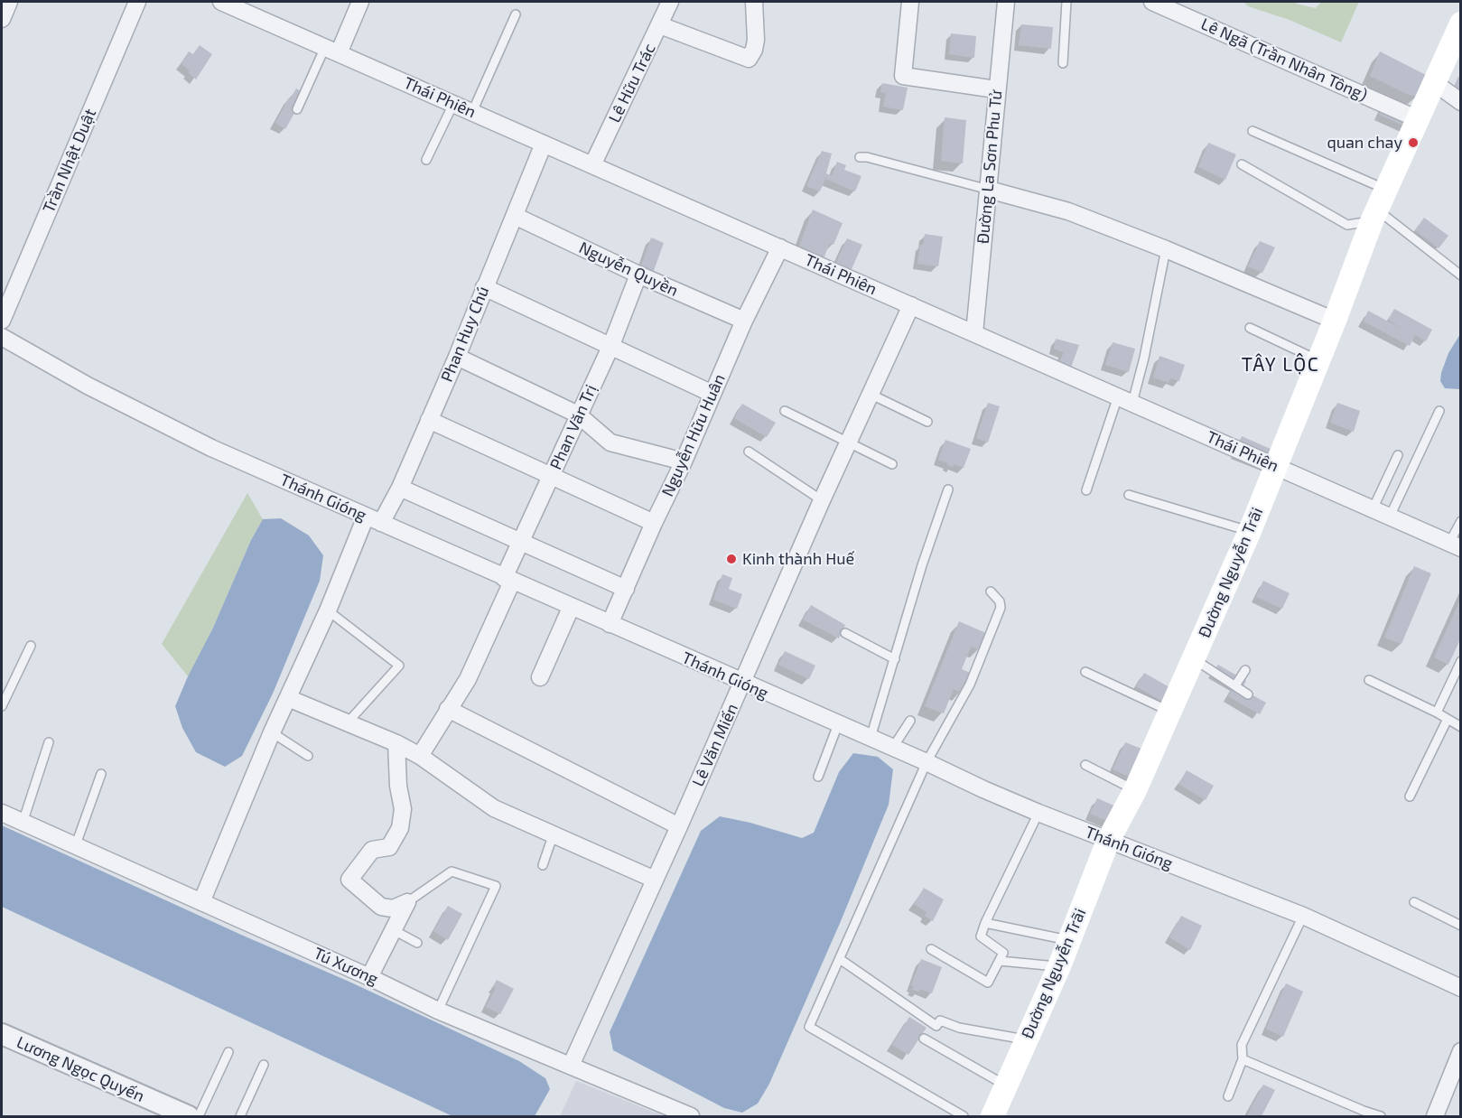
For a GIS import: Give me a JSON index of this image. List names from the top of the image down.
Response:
{
  "streets": {
    "main road": ["Đường Nguyễn Trãi"],
    "street": [
      "Lê Ngã (Trần Nhân Tông)",
      "Lê Hữu Trác",
      "Thái Phiên",
      "Trần Nhật Duật",
      "Đường La Sơn Phu Tử",
      "Nguyễn Quyền",
      "Phan Huy Chú",
      "Phan Văn Trị",
      "Nguyễn Hữu Huân",
      "Thánh Gióng",
      "Lê Văn Miến",
      "Tú Xương",
      "Lương Ngọc Quyến"
    ]
  },
  "crossings": [
    ["Lê Ngã (Trần Nhân Tông)", "Đường Nguyễn Trãi"],
    ["Lê Hữu Trác", "Thái Phiên"],
    ["Thái Phiên", "Đường La Sơn Phu Tử"],
    ["Thái Phiên", "Phan Huy Chú"],
    ["Thái Phiên", "Nguyễn Hữu Huân"],
    ["Thái Phiên", "Đường Nguyễn Trãi"],
    ["Thái Phiên", "Lê Văn Miến"],
    ["Nguyễn Quyền", "Phan Huy Chú"],
    ["Nguyễn Quyền", "Phan Văn Trị"],
    ["Nguyễn Quyền", "Nguyễn Hữu Huân"],
    ["Phan Huy Chú", "Thánh Gióng"],
    ["Phan Huy Chú", "Tú Xương"],
    ["Phan Văn Trị", "Thánh Gióng"],
    ["Nguyễn Hữu Huân", "Thánh Gióng"],
    ["Thánh Gióng", "Đường Nguyễn Trãi"],
    ["Thánh Gióng", "Lê Văn Miến"],
    ["Lê Văn Miến", "Tú Xương"]
  ],
  "districts": ["TÂY LỘC"],
  "places": ["quan chay", "Kinh thành Huế"]
}
